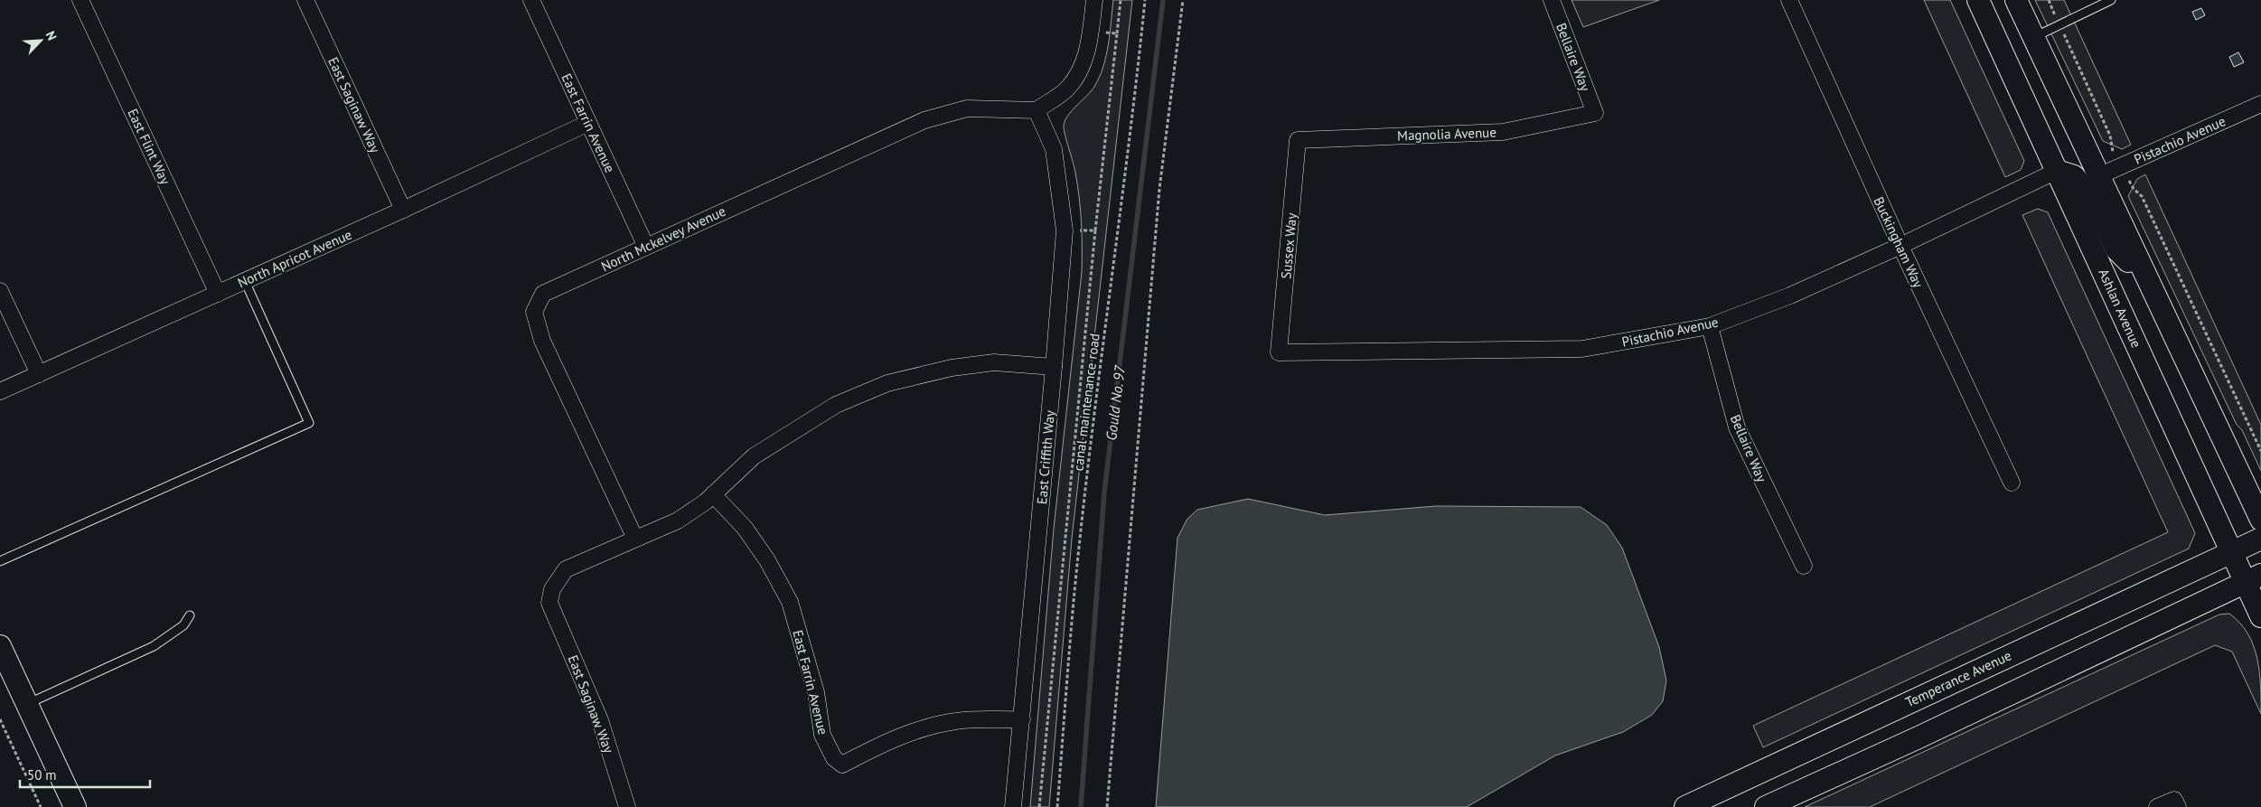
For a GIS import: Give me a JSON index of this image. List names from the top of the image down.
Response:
{
  "streets": {
    "main road": ["Ashlan Avenue", "Temperance Avenue"],
    "street": [
      "Bellaire Way",
      "East Saginaw Way",
      "East Farrin Avenue",
      "Magnolia Avenue",
      "Pistachio Avenue",
      "East Flint Way",
      "North Mckelvey Avenue",
      "Buckingham Way",
      "Sussex Way",
      "North Apricot Avenue",
      "East Criffith Way"
    ],
    "path": ["canal maintenance road"]
  },
  "crossings": [
    ["Bellaire Way", "Magnolia Avenue"],
    ["Bellaire Way", "Pistachio Avenue"],
    ["East Saginaw Way", "North Mckelvey Avenue"],
    ["East Saginaw Way", "North Apricot Avenue"],
    ["East Farrin Avenue", "North Mckelvey Avenue"],
    ["East Farrin Avenue", "North Apricot Avenue"],
    ["East Farrin Avenue", "East Criffith Way"],
    ["Magnolia Avenue", "Sussex Way"],
    ["Pistachio Avenue", "Buckingham Way"],
    ["Pistachio Avenue", "Sussex Way"],
    ["Pistachio Avenue", "Ashlan Avenue"],
    ["East Flint Way", "North Apricot Avenue"],
    ["North Mckelvey Avenue", "East Criffith Way"],
    ["Ashlan Avenue", "Temperance Avenue"]
  ],
  "water": ["Gould No. 97"],
  "scale_bar": "50 m",
  "north": "top right"
}
